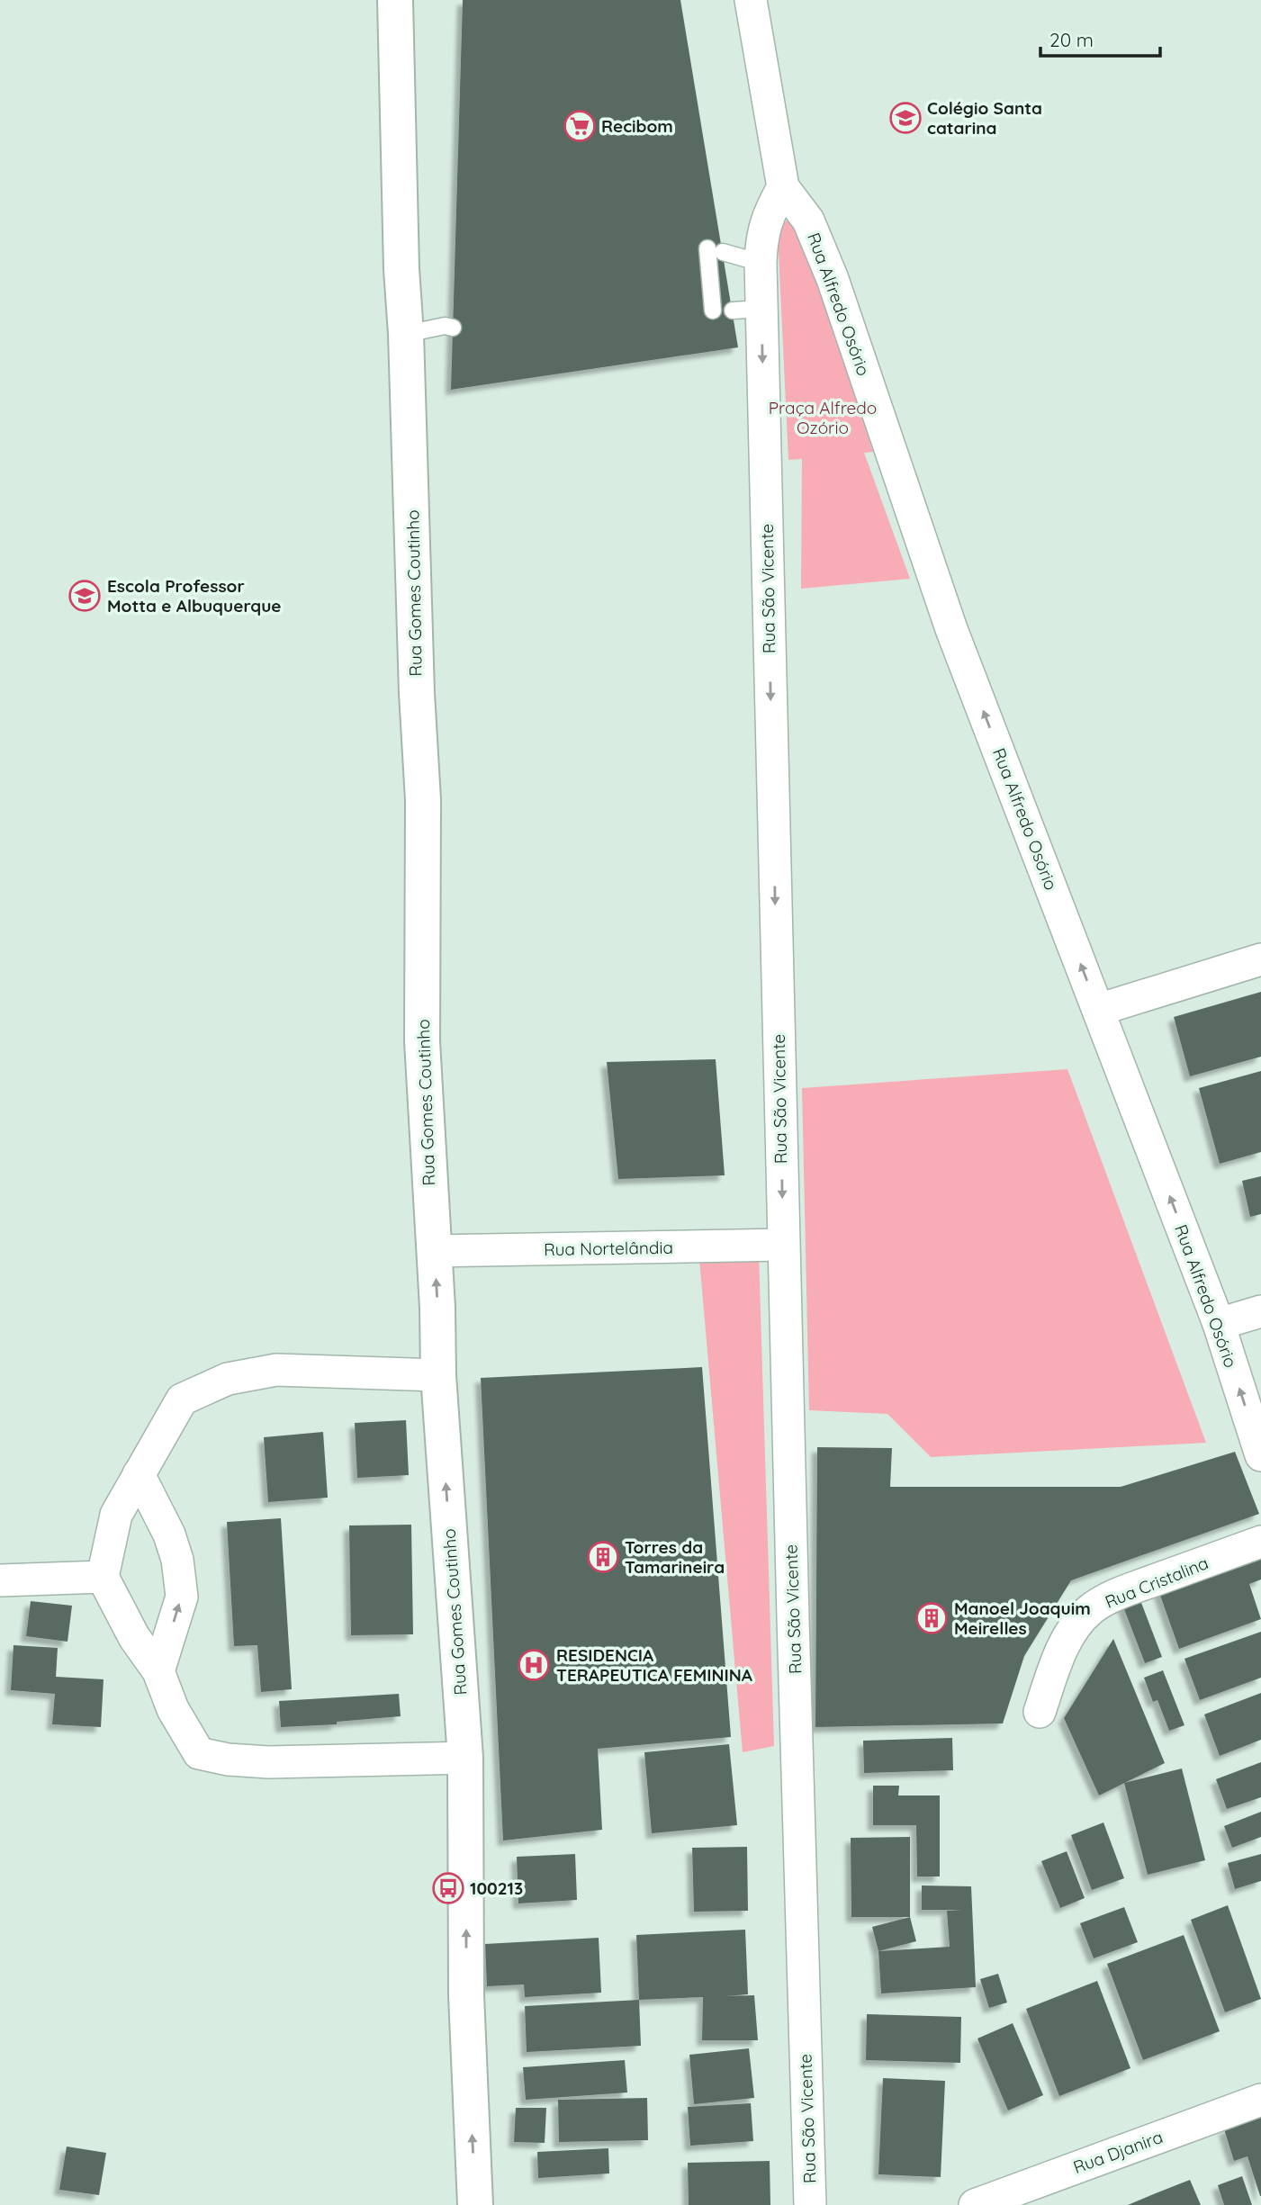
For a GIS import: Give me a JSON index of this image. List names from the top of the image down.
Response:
{
  "streets": {
    "street": [
      "Rua Alfredo Osório",
      "Rua São Vicente",
      "Rua Gomes Coutinho",
      "Rua Nortelândia",
      "Rua Cristalina",
      "Rua Djanira"
    ]
  },
  "crossings": [
    ["Rua Alfredo Osório", "Rua São Vicente"],
    ["Rua São Vicente", "Rua Nortelândia"],
    ["Rua Gomes Coutinho", "Rua Nortelândia"]
  ],
  "one_way": ["Rua Alfredo Osório", "Rua São Vicente", "Rua Gomes Coutinho"],
  "parks": ["Praça Alfredo Ozório"],
  "places": {
    "school or university": ["Colégio Santa catarina", "Escola Professor Motta e Albuquerque"],
    "supermarket": ["Recibom"],
    "building": ["Torres da Tamarineira", "Manoel Joaquim Meirelles"],
    "hospital": ["RESIDENCIA TERAPEUTICA FEMININA"],
    "bus stop": ["100213"]
  },
  "scale_bar": "20 m"
}
